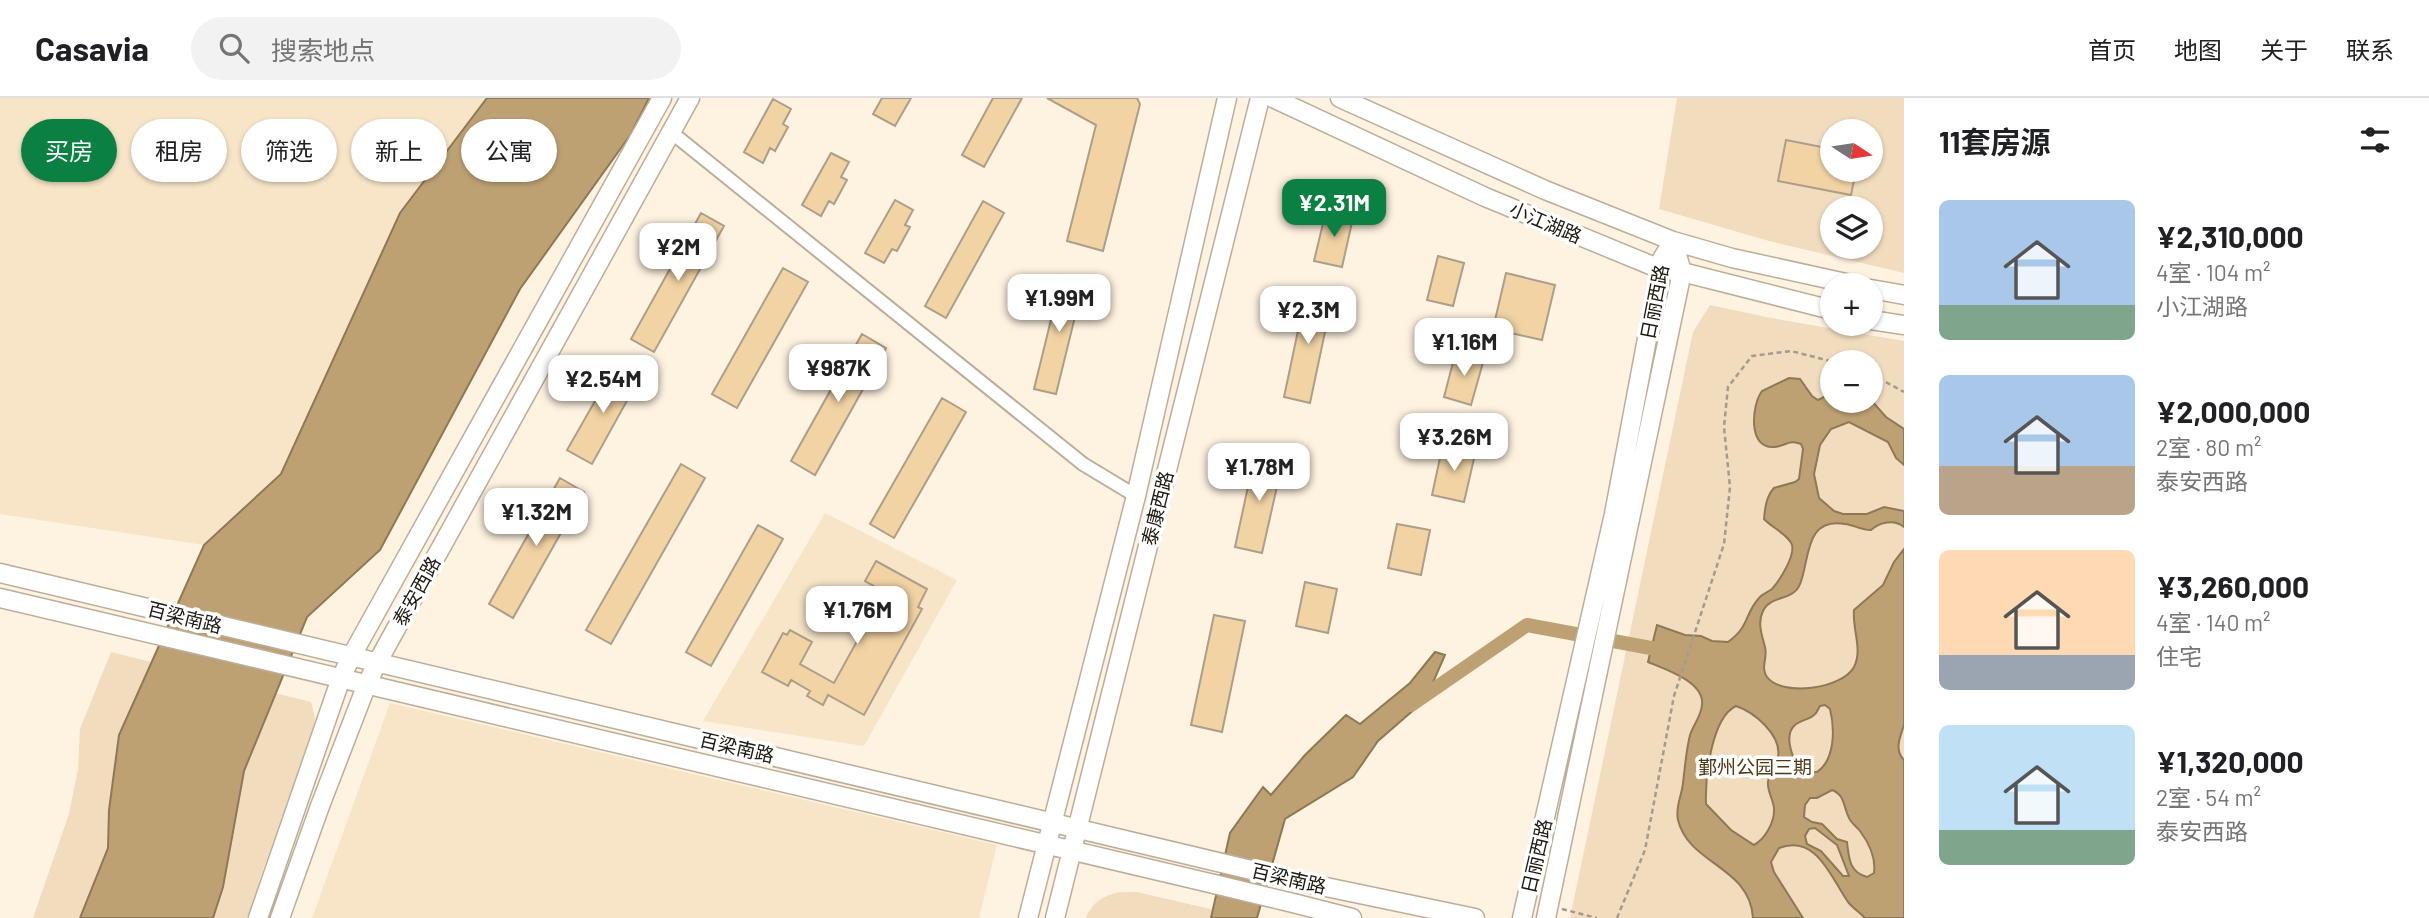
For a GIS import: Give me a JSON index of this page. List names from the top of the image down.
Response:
{
  "streets": {
    "main road": [
      "小江湖路",
      "日丽西路",
      "泰康西路",
      "泰安西路",
      "百梁南路"
    ]
  },
  "crossings": [
    ["小江湖路", "日丽西路"],
    ["泰康西路", "百梁南路"],
    ["泰安西路", "百梁南路"]
  ],
  "parks": ["鄞州公园三期"],
  "north": "right",
  "page": {
    "header": "Casavia",
    "search": "搜索地点",
    "nav": [
      "首页",
      "地图",
      "关于",
      "联系"
    ],
    "heading": "11套房源",
    "map_buttons": ["+", "−"],
    "chip": [
      "买房",
      "租房",
      "筛选",
      "新上",
      "公寓"
    ],
    "price": [
      "¥2.31M",
      "¥2M",
      "¥1.99M",
      "¥2.3M",
      "¥1.16M",
      "¥987K",
      "¥2.54M",
      "¥3.26M",
      "¥1.78M",
      "¥1.32M",
      "¥1.76M"
    ],
    "list": [
      {
        "name": "¥2,310,000",
        "note": "4室 · 104 m² · 小江湖路"
      },
      {
        "name": "¥2,000,000",
        "note": "2室 · 80 m² · 泰安西路"
      },
      {
        "name": "¥3,260,000",
        "note": "4室 · 140 m² · 住宅"
      },
      {
        "name": "¥1,320,000",
        "note": "2室 · 54 m² · 泰安西路"
      }
    ]
  }
}
